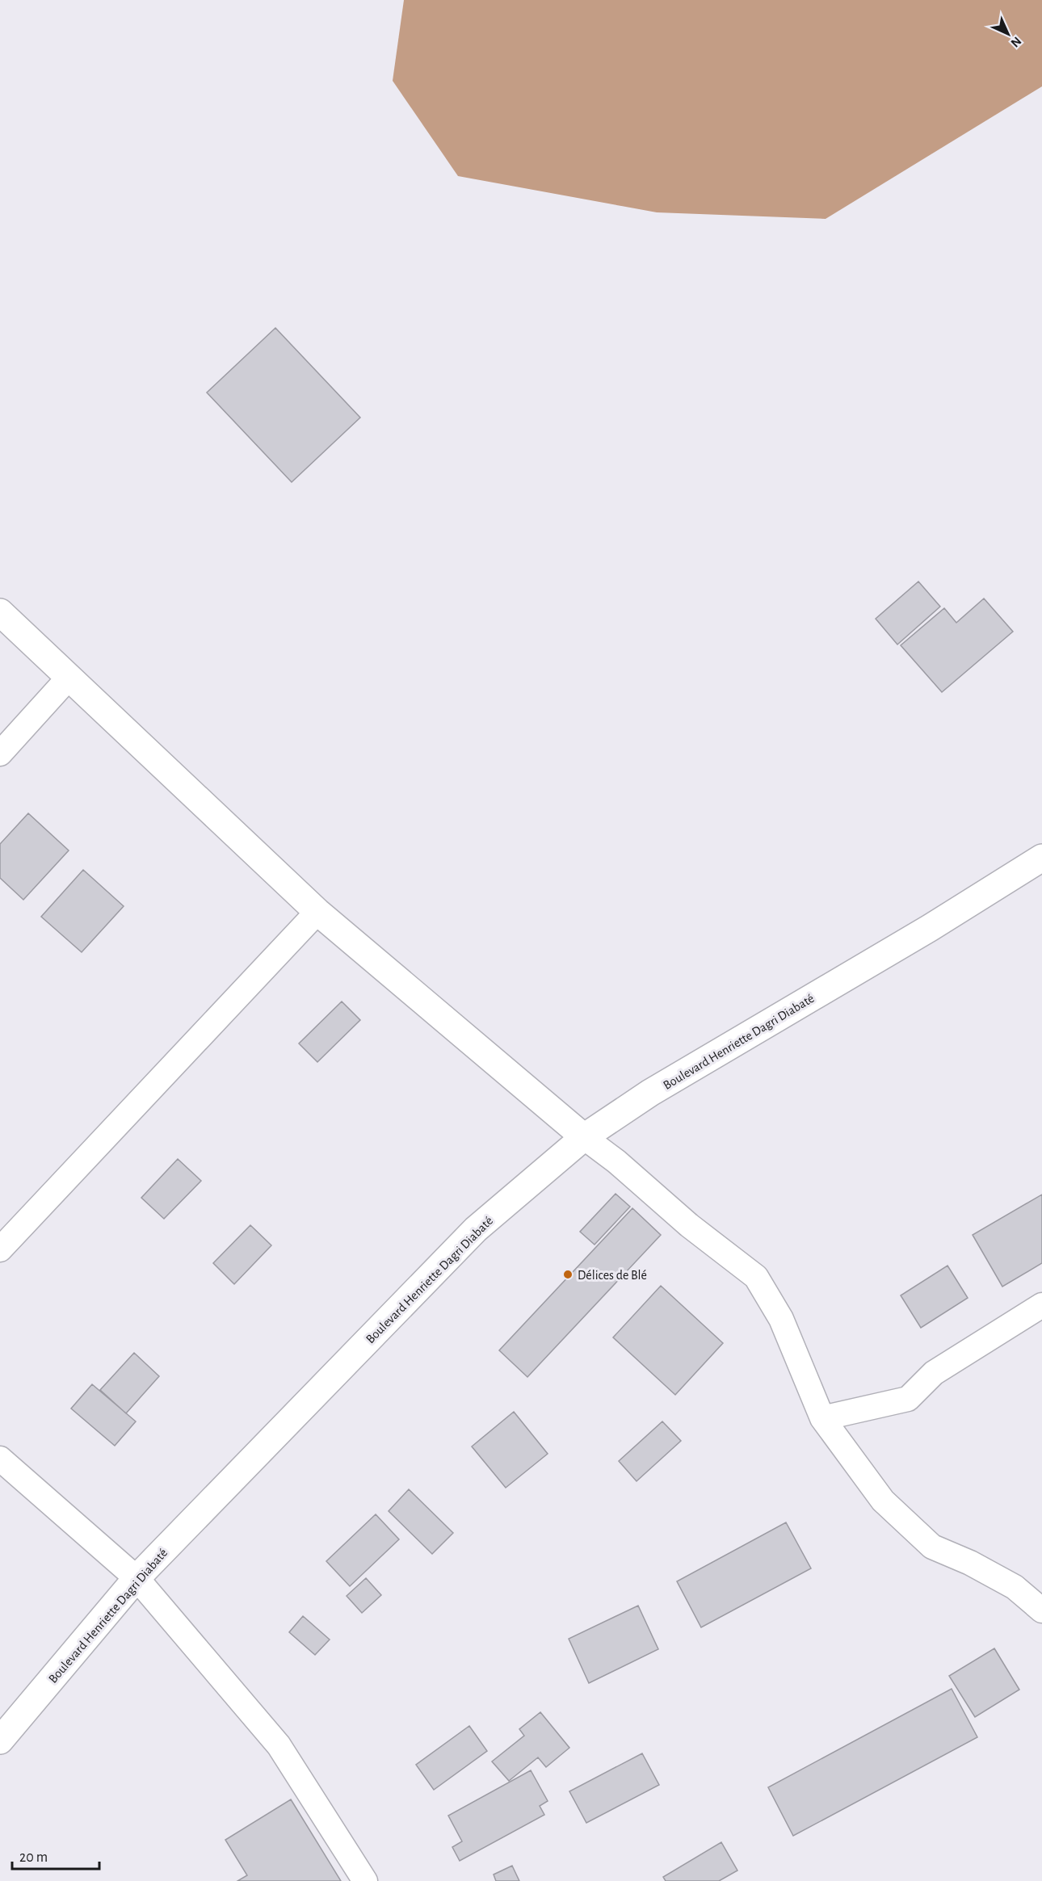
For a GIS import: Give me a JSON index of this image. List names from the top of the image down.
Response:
{
  "streets": {
    "main road": ["Boulevard Henriette Dagri Diabaté"]
  },
  "places": ["Délices de Blé"],
  "scale_bar": "20 m",
  "north": "bottom right"
}
